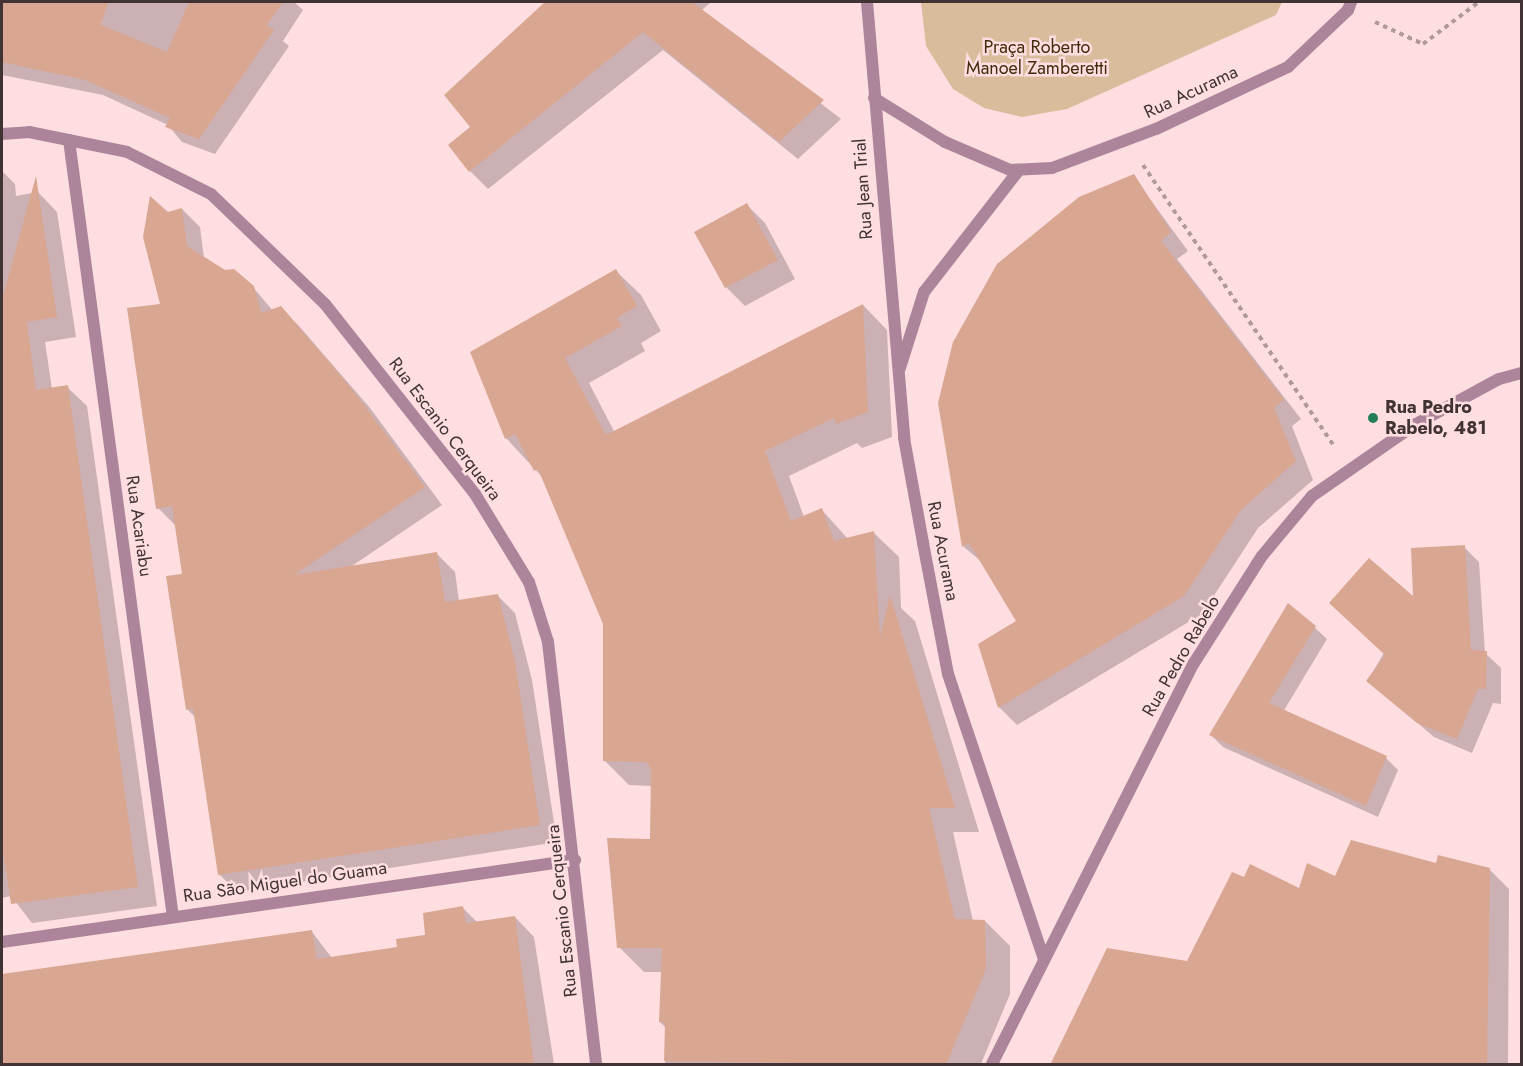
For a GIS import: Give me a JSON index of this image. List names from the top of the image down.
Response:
{
  "streets": {
    "street": [
      "Rua Acurama",
      "Rua Jean Trial",
      "Rua Escanio Cerqueira",
      "Rua Acariabu",
      "Rua Pedro Rabelo",
      "Rua São Miguel do Guama"
    ]
  },
  "crossings": [
    ["Rua Acurama", "Rua Jean Trial"],
    ["Rua Acurama", "Rua Pedro Rabelo"],
    ["Rua Escanio Cerqueira", "Rua Acariabu"],
    ["Rua Escanio Cerqueira", "Rua São Miguel do Guama"],
    ["Rua Acariabu", "Rua São Miguel do Guama"]
  ],
  "parks": ["Praça Roberto Manoel Zamberetti"],
  "places": ["Rua Pedro Rabelo, 481"]
}
